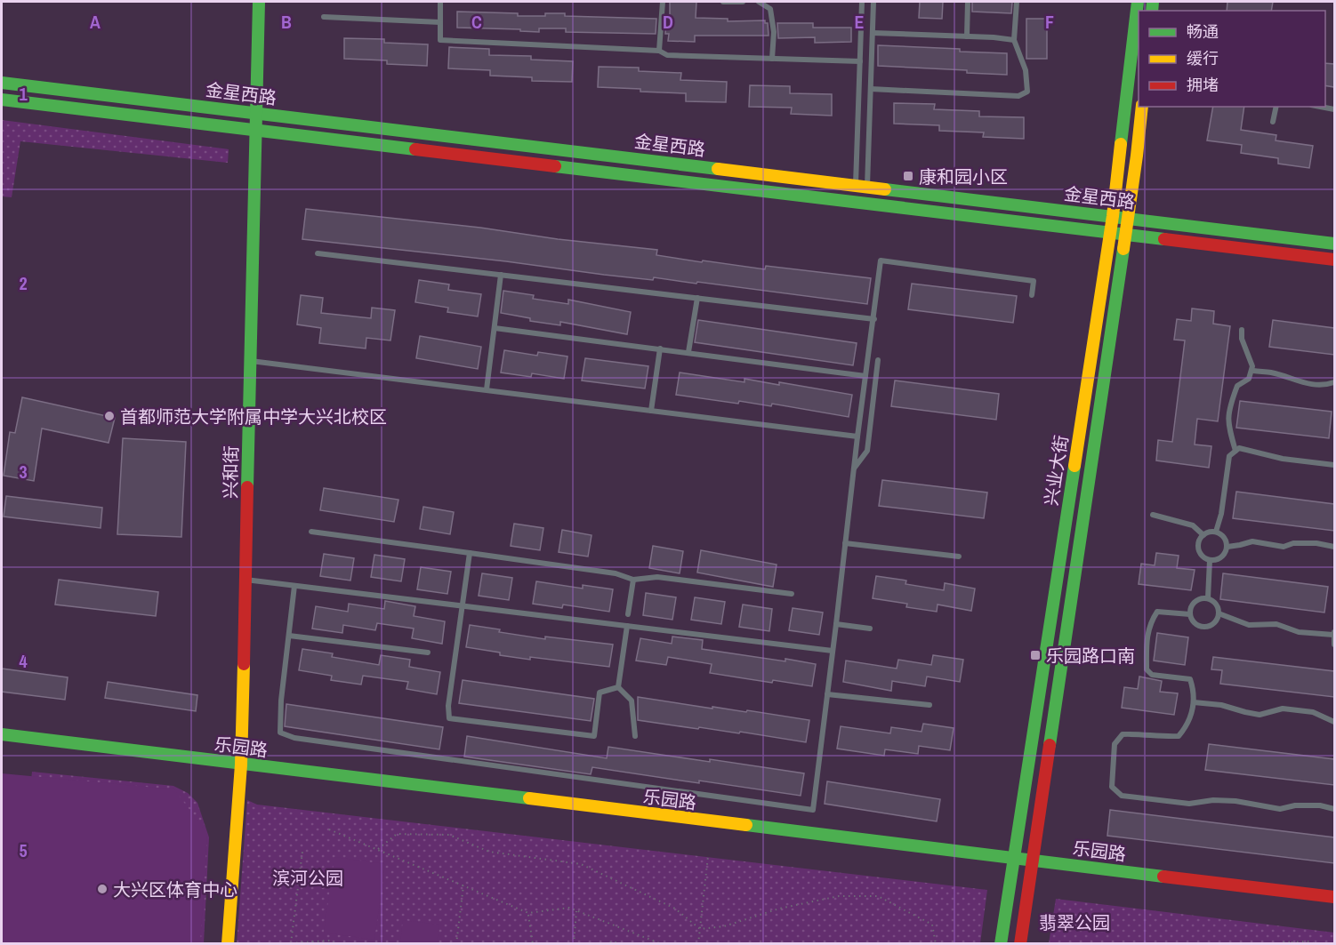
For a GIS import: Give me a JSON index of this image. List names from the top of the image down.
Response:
{
  "streets": {
    "main road": [
      "金星西路",
      "兴业大街",
      "兴和街",
      "乐园路"
    ]
  },
  "crossings": [
    ["金星西路", "兴业大街"],
    ["金星西路", "兴和街"],
    ["兴业大街", "乐园路"],
    ["兴和街", "乐园路"]
  ],
  "parks": ["滨河公园", "翡翠公园"],
  "places": {
    "transit": ["康和园小区", "乐园路口南"],
    "other": ["首都师范大学附属中学大兴北校区", "大兴区体育中心"]
  },
  "legend": ["畅通", "缓行", "拥堵"],
  "grid": {
    "columns": [
      "A",
      "B",
      "C",
      "D",
      "E",
      "F"
    ],
    "rows": [
      "1",
      "2",
      "3",
      "4",
      "5"
    ]
  }
}
